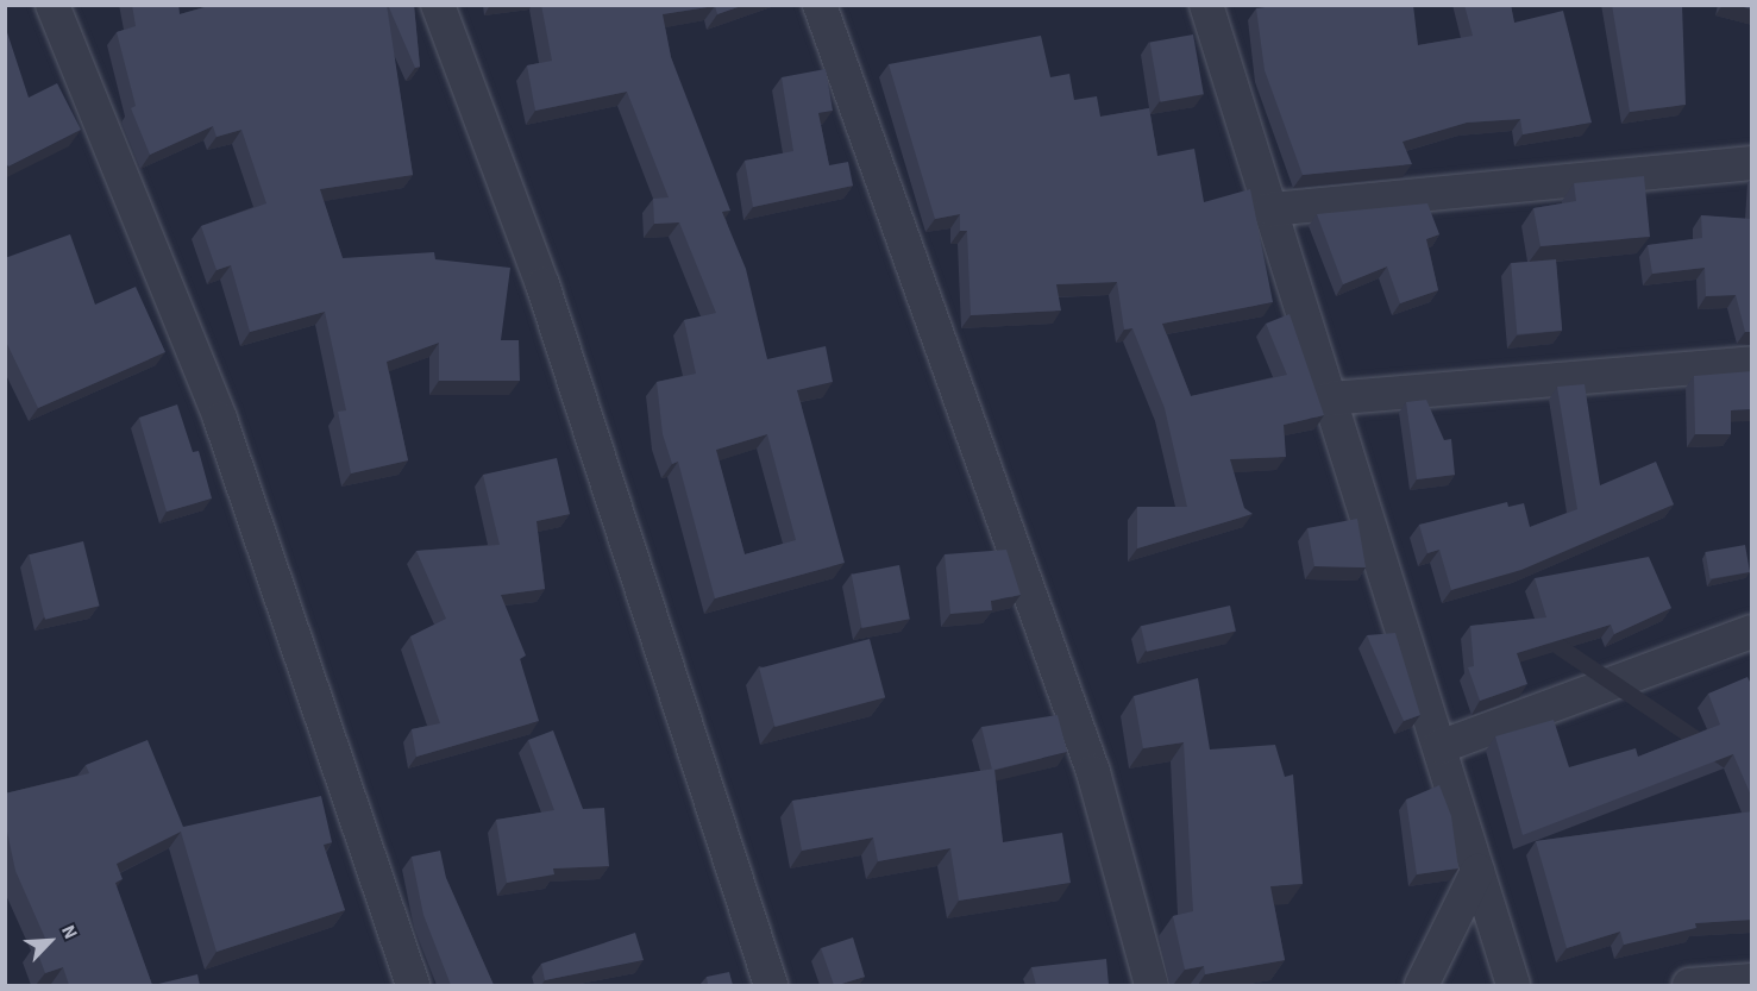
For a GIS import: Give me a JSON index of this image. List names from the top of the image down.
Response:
{
  "north": "top right"
}
